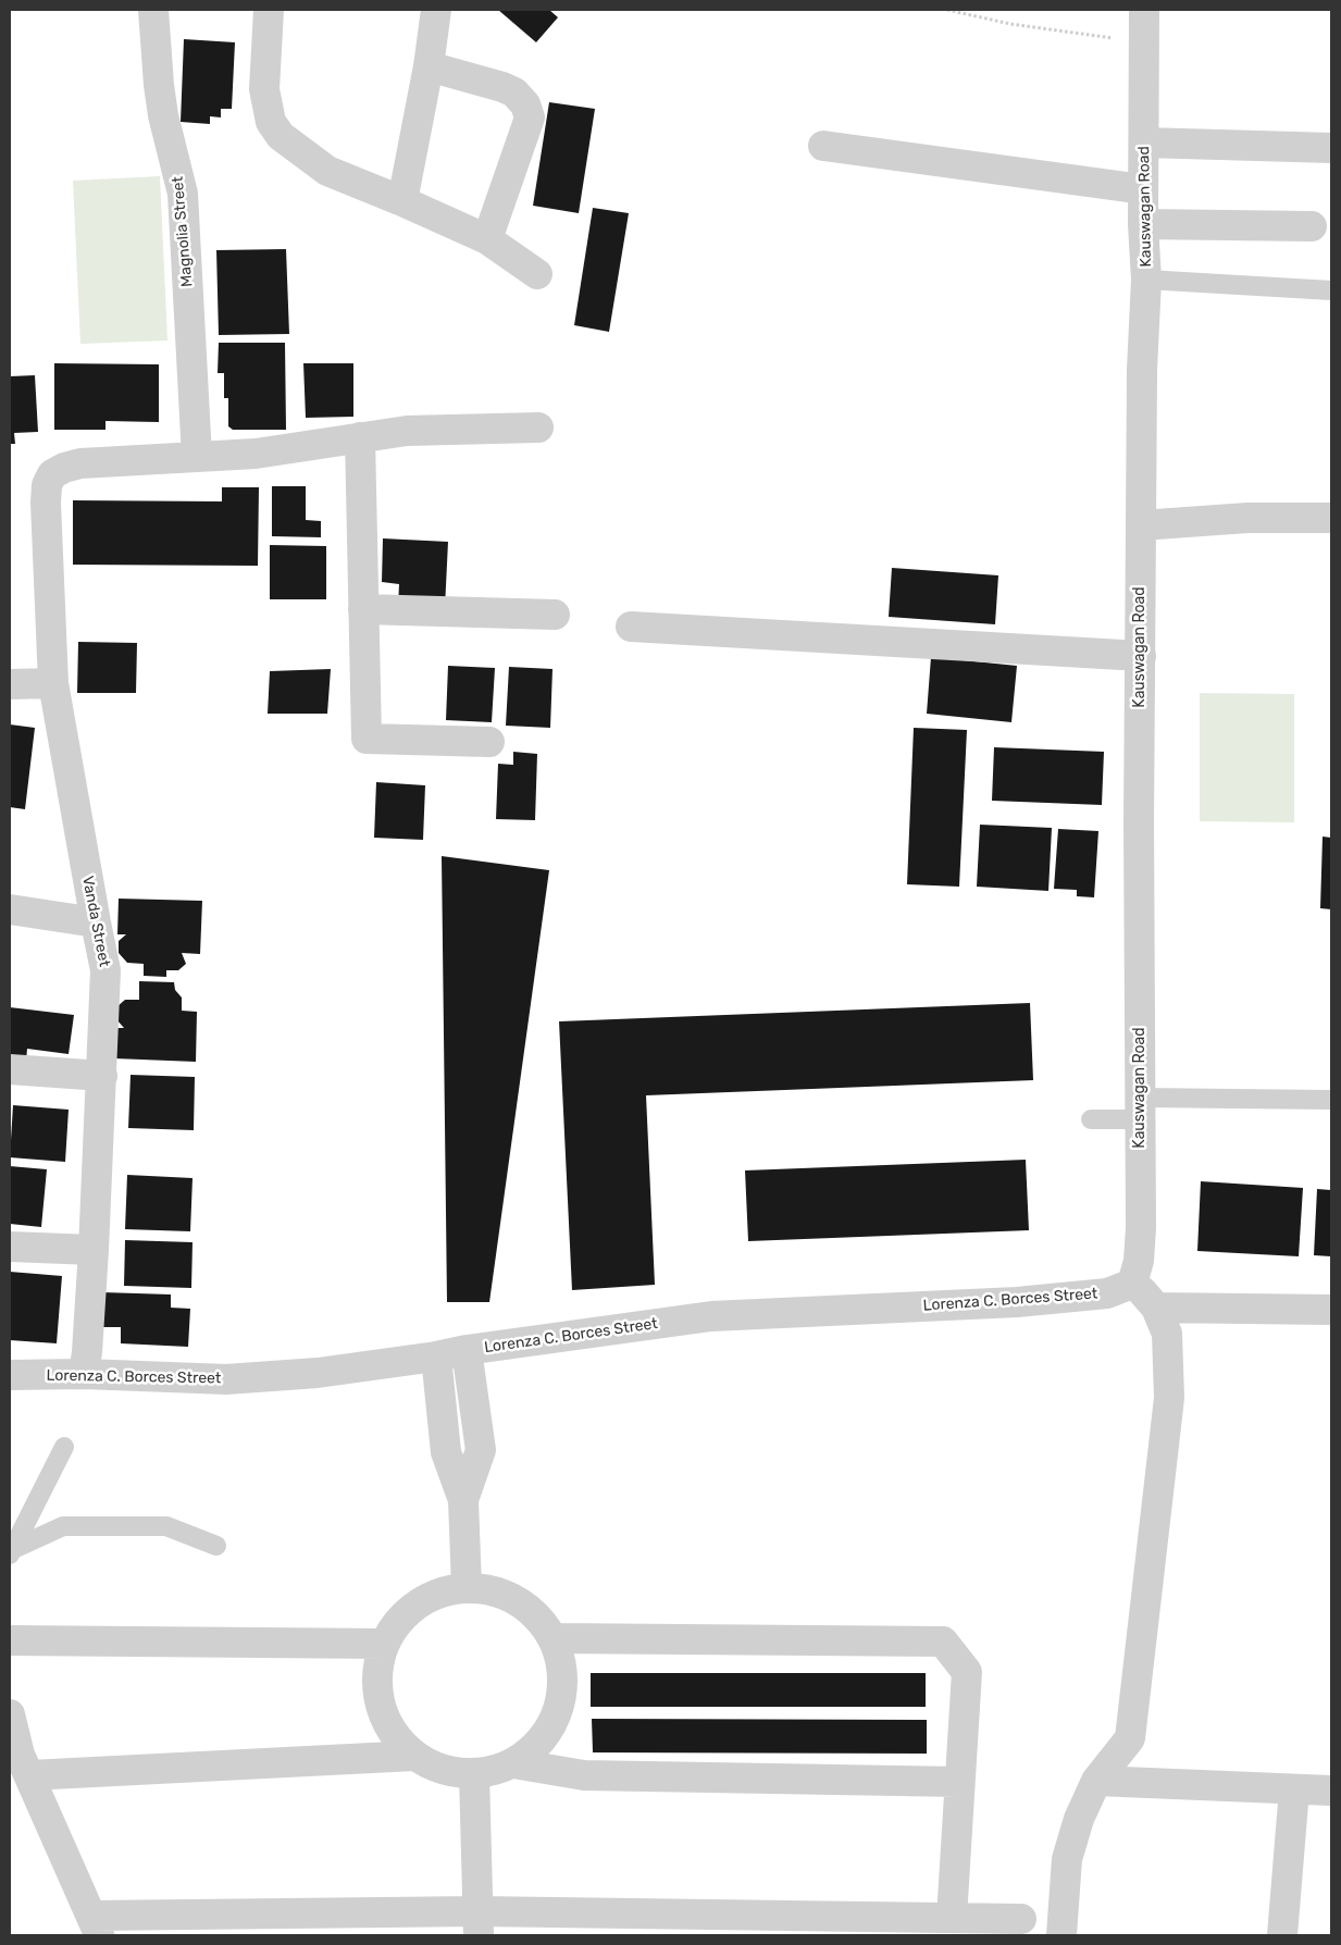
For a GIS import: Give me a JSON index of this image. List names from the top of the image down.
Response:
{
  "streets": {
    "street": [
      "Kauswagan Road",
      "Magnolia Street",
      "Vanda Street",
      "Lorenza C. Borces Street"
    ]
  },
  "crossings": [
    ["Kauswagan Road", "Lorenza C. Borces Street"],
    ["Magnolia Street", "Vanda Street"],
    ["Vanda Street", "Lorenza C. Borces Street"]
  ]
}
